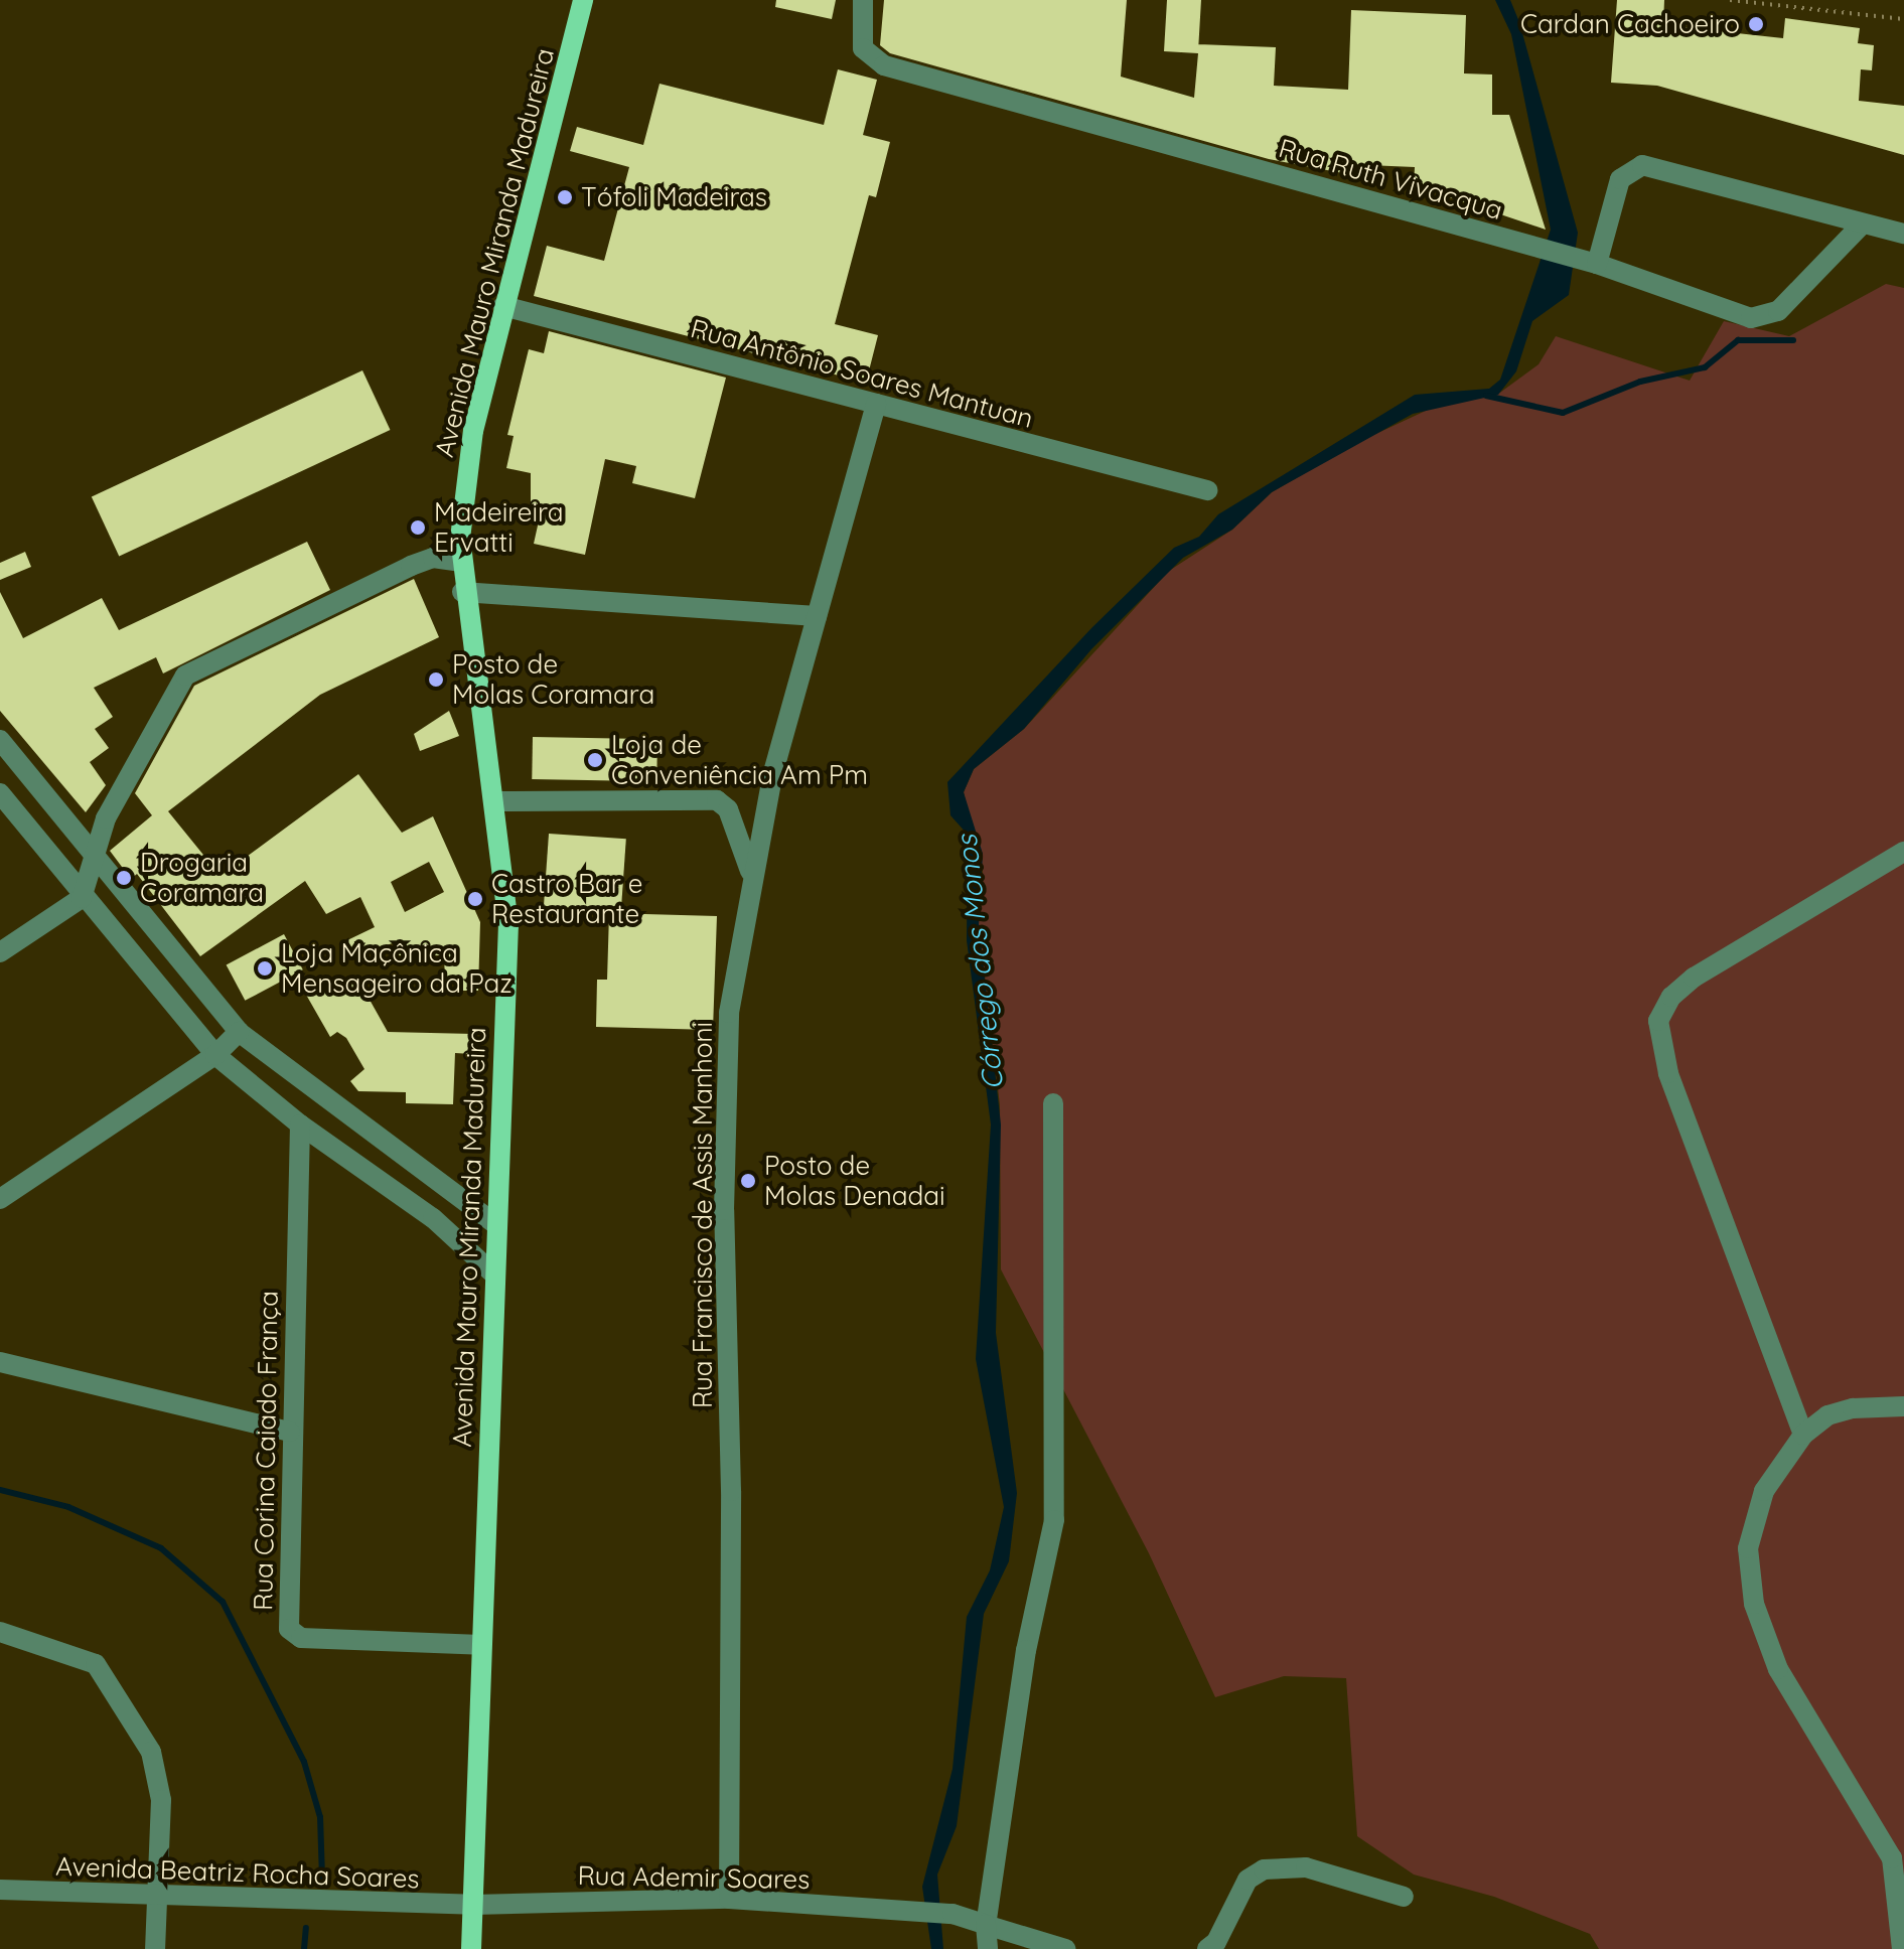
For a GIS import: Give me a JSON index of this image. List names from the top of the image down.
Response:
{
  "streets": {
    "main road": ["Avenida Mauro Miranda Madureira"],
    "street": [
      "Rua Ruth Vivacqua",
      "Rua Antônio Soares Mantuan",
      "Rua Francisco de Assis Manhoni",
      "Rua Corina Caiado França",
      "Avenida Beatriz Rocha Soares",
      "Rua Ademir Soares"
    ]
  },
  "crossings": [
    ["Avenida Mauro Miranda Madureira", "Rua Antônio Soares Mantuan"],
    ["Avenida Mauro Miranda Madureira", "Rua Corina Caiado França"],
    ["Avenida Mauro Miranda Madureira", "Avenida Beatriz Rocha Soares"],
    ["Avenida Mauro Miranda Madureira", "Rua Ademir Soares"],
    ["Rua Antônio Soares Mantuan", "Rua Francisco de Assis Manhoni"],
    ["Rua Francisco de Assis Manhoni", "Rua Ademir Soares"],
    ["Avenida Beatriz Rocha Soares", "Rua Ademir Soares"]
  ],
  "water": ["Córrego dos Monos"],
  "places": [
    "Cardan Cachoeiro",
    "Tófoli Madeiras",
    "Madeireira Ervatti",
    "Posto de Molas Coramara",
    "Loja de Conveniência Am Pm",
    "Drogaria Coramara",
    "Castro Bar e Restaurante",
    "Loja Maçônica Mensageiro da Paz",
    "Posto de Molas Denadai"
  ]
}
